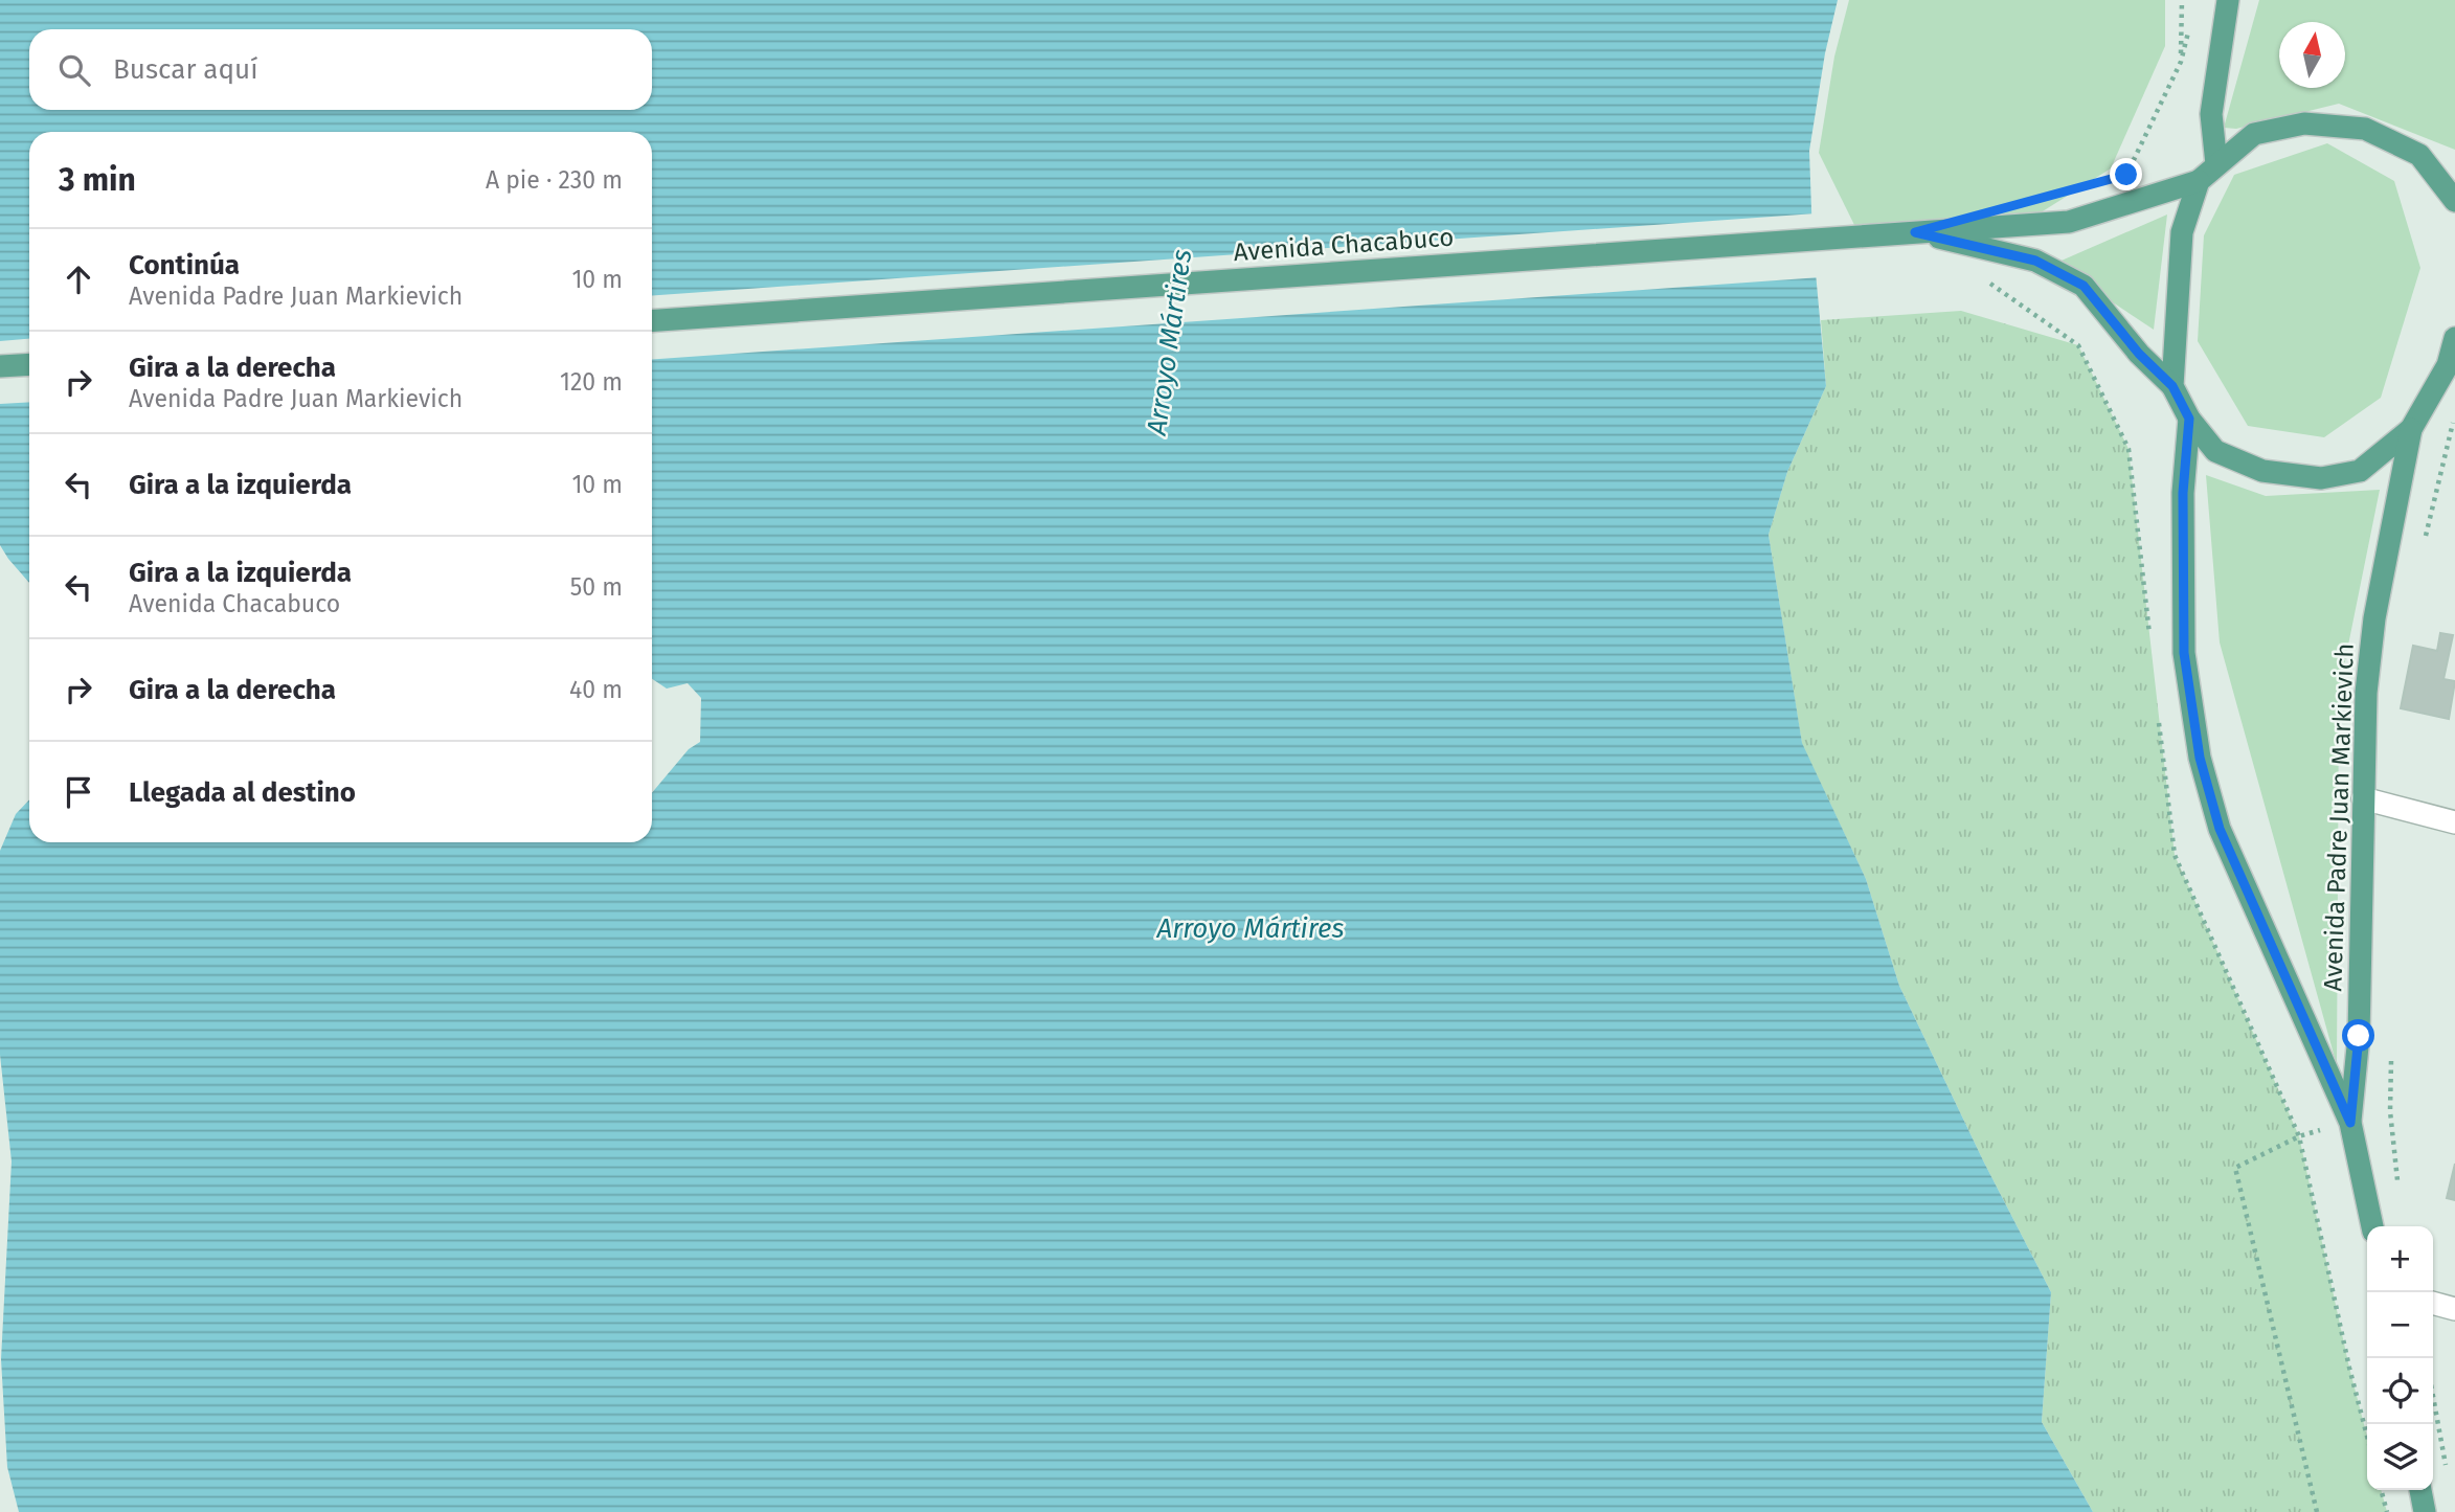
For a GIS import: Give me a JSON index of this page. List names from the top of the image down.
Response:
{
  "streets": {
    "main road": ["Avenida Chacabuco", "Avenida Padre Juan Markievich"]
  },
  "water": ["Arroyo Mártires"],
  "north": "top",
  "page": {
    "search": "Buscar aquí",
    "heading": ["3 min", "A pie · 230 m"],
    "list": [
      ["Continúa", "Avenida Padre Juan Markievich", "10 m"],
      ["Gira a la derecha", "Avenida Padre Juan Markievich", "120 m"],
      ["Gira a la izquierda", "10 m"],
      ["Gira a la izquierda", "Avenida Chacabuco", "50 m"],
      ["Gira a la derecha", "40 m"],
      "Llegada al destino"
    ],
    "map_buttons": ["+", "−"]
  }
}
